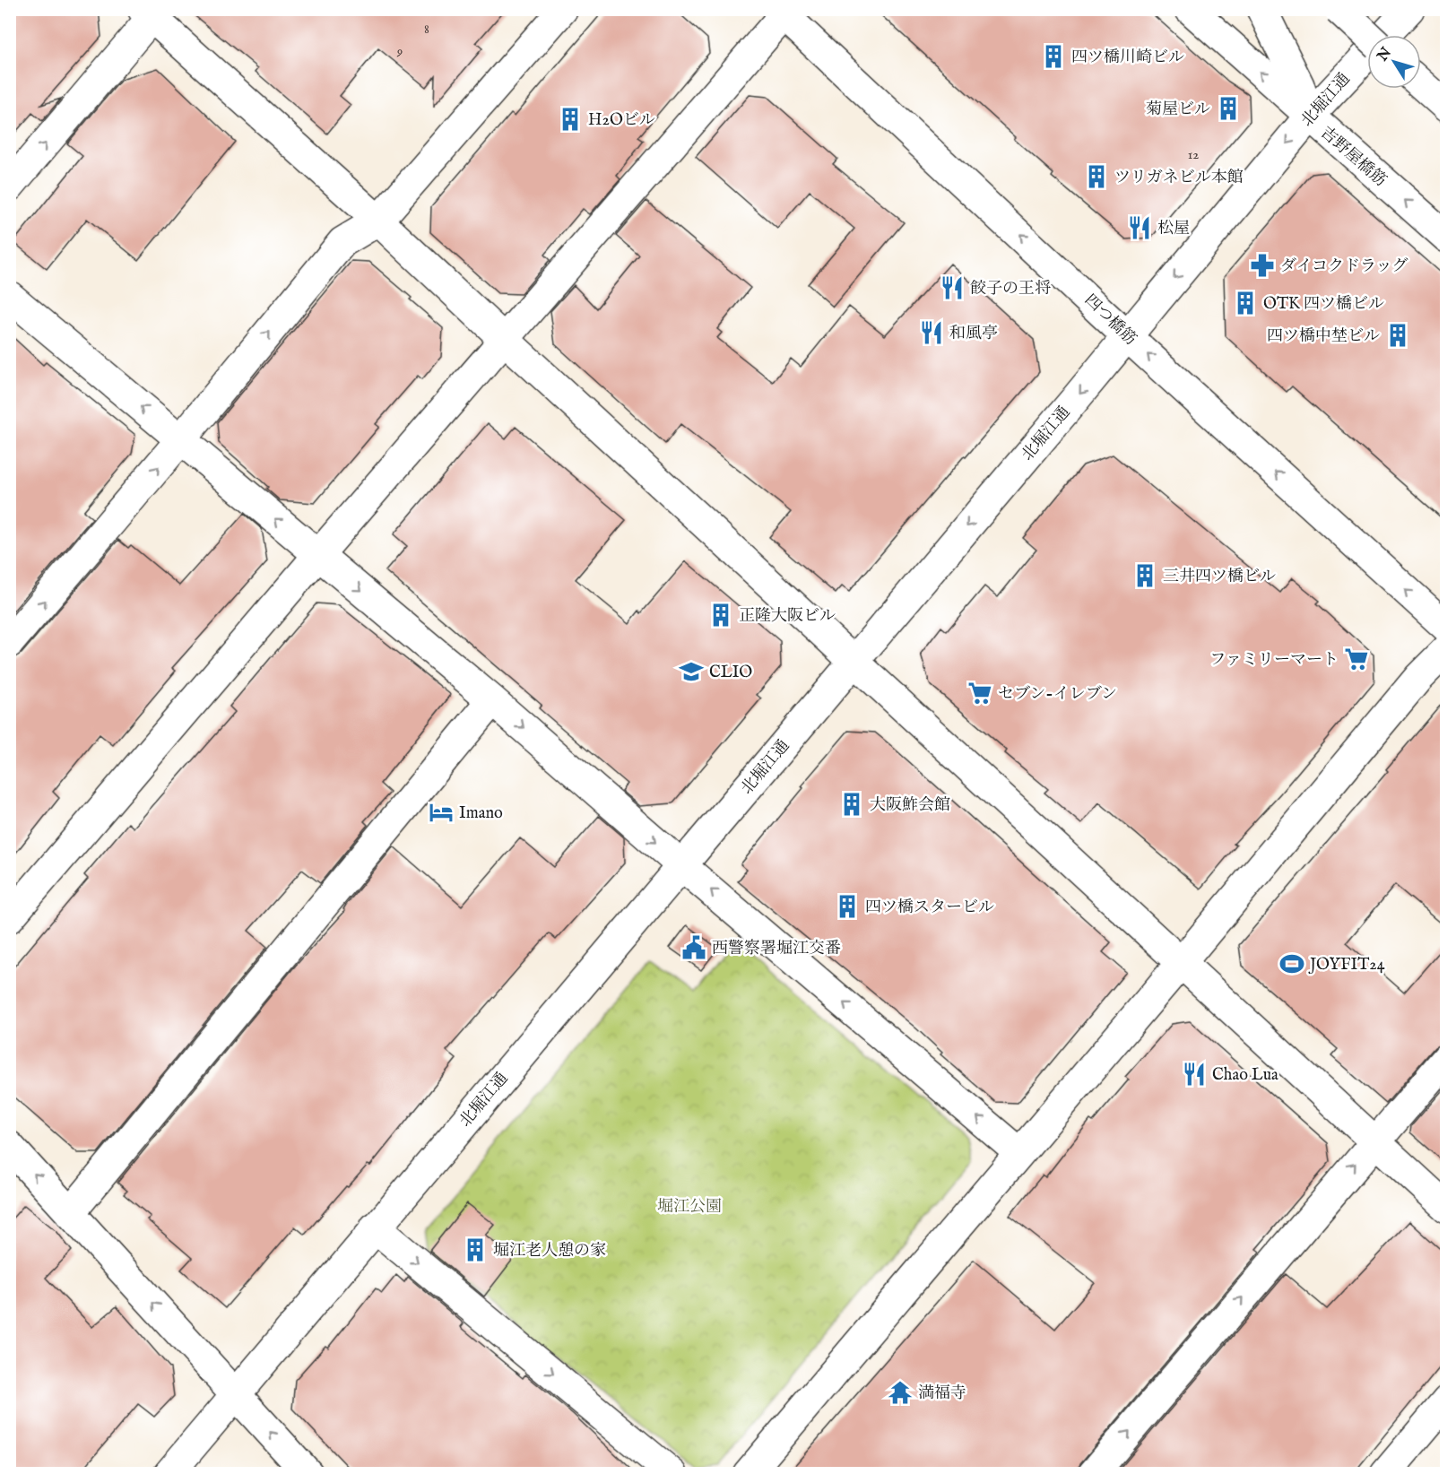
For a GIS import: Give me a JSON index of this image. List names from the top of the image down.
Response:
{
  "streets": {
    "main road": ["北堀江通", "吉野屋橋筋", "四つ橋筋"]
  },
  "crossings": [
    ["北堀江通", "吉野屋橋筋"],
    ["北堀江通", "四つ橋筋"]
  ],
  "one_way": ["北堀江通", "四つ橋筋"],
  "parks": ["堀江公園"],
  "places": {
    "building": [
      "四ツ橋川崎ビル",
      "菊屋ビル",
      "H2Oビル",
      "ツリガネビル本館",
      "OTK 四ツ橋ビル",
      "四ツ橋中埜ビル",
      "三井四ツ橋ビル",
      "正隆大阪ビル",
      "大阪鮓会館",
      "四ツ橋スタービル",
      "堀江老人憩の家"
    ],
    "restaurant": [
      "松屋",
      "餃子の王将",
      "和風亭",
      "Chao Lua"
    ],
    "pharmacy": ["ダイコクドラッグ"],
    "supermarket": ["ファミリーマート", "セブン-イレブン"],
    "school or university": ["CLIO"],
    "hotel": ["Imano"],
    "public building": ["西警察署堀江交番"],
    "sports": ["JOYFIT24"],
    "temple": ["満福寺"]
  },
  "house_numbers": ["8", "9", "12"],
  "north": "top left"
}
